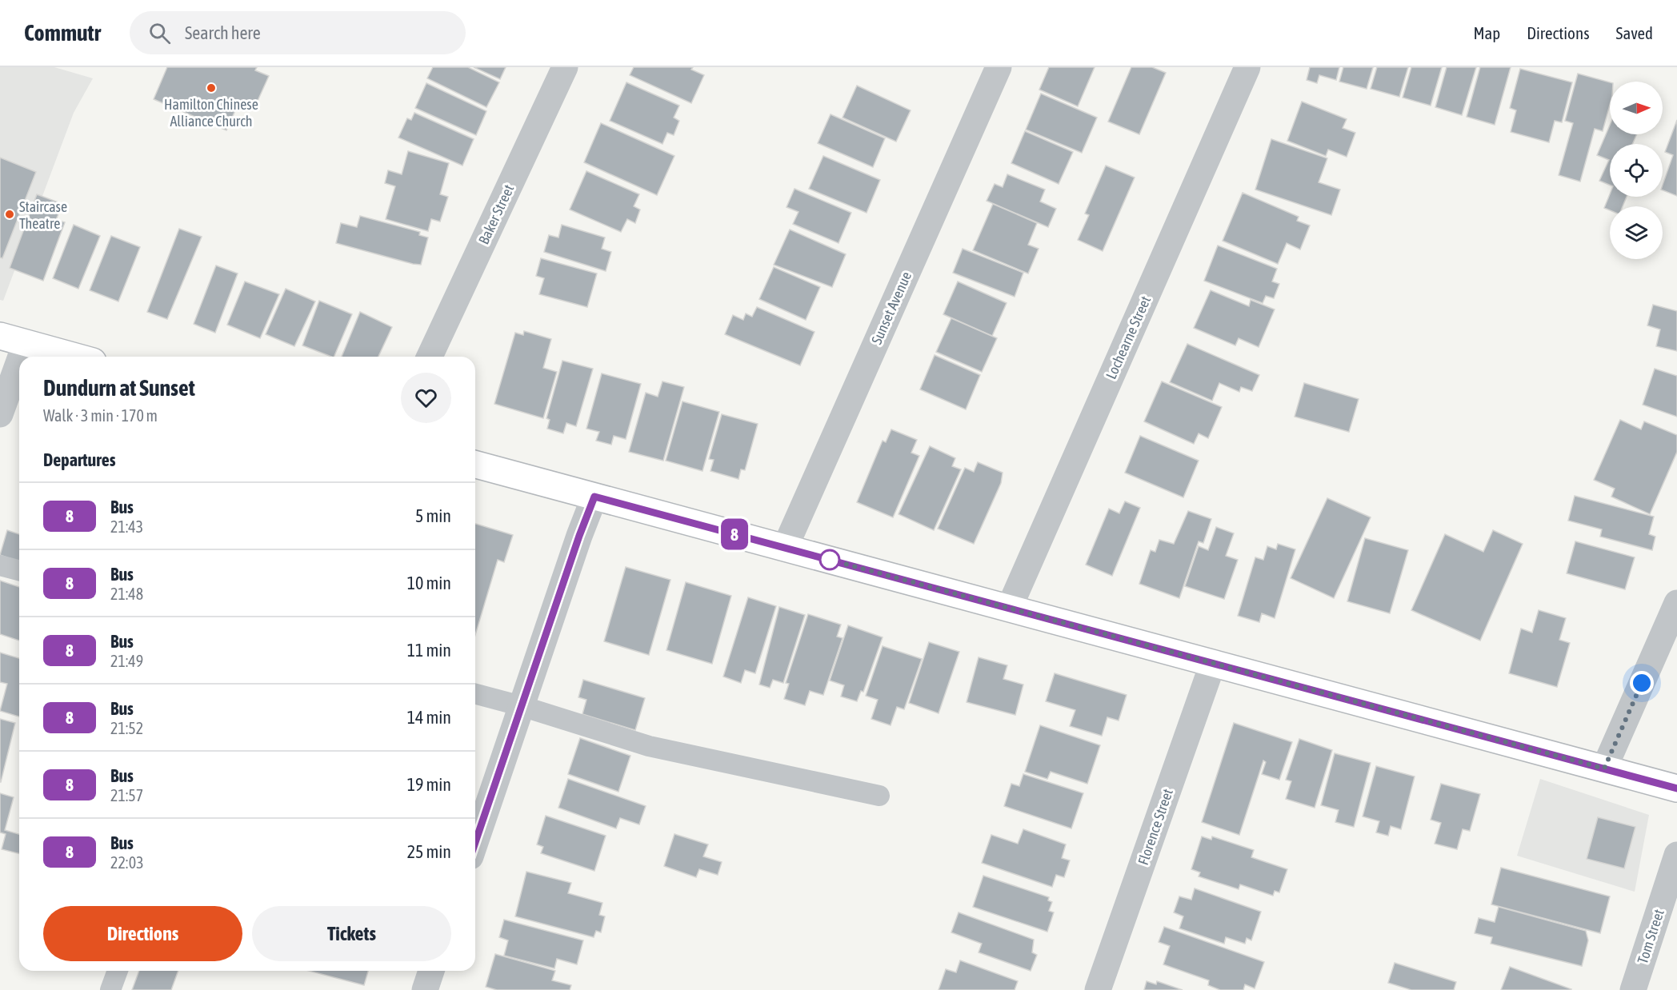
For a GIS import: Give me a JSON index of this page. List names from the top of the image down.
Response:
{
  "streets": {
    "street": [
      "Baker Street",
      "Sunset Avenue",
      "Lochearne Street",
      "Florence Street",
      "Tom Street"
    ]
  },
  "places": ["Hamilton Chinese Alliance Church", "Staircase Theatre"],
  "lines": ["bus line 8"],
  "north": "right",
  "page": {
    "header": "Commutr",
    "search": "Search here",
    "nav": ["Map", "Directions", "Saved"],
    "on_map": "8",
    "heading": [
      ["Dundurn at Sunset", "Walk · 3 min · 170 m"],
      "Departures"
    ],
    "list": [
      {
        "mark": "8",
        "name": "Bus",
        "note": "21:43",
        "value": "5 min"
      },
      {
        "mark": "8",
        "name": "Bus",
        "note": "21:48",
        "value": "10 min"
      },
      {
        "mark": "8",
        "name": "Bus",
        "note": "21:49",
        "value": "11 min"
      },
      {
        "mark": "8",
        "name": "Bus",
        "note": "21:52",
        "value": "14 min"
      },
      {
        "mark": "8",
        "name": "Bus",
        "note": "21:57",
        "value": "19 min"
      },
      {
        "mark": "8",
        "name": "Bus",
        "note": "22:03",
        "value": "25 min"
      }
    ],
    "buttons": ["Directions", "Tickets"]
  }
}
